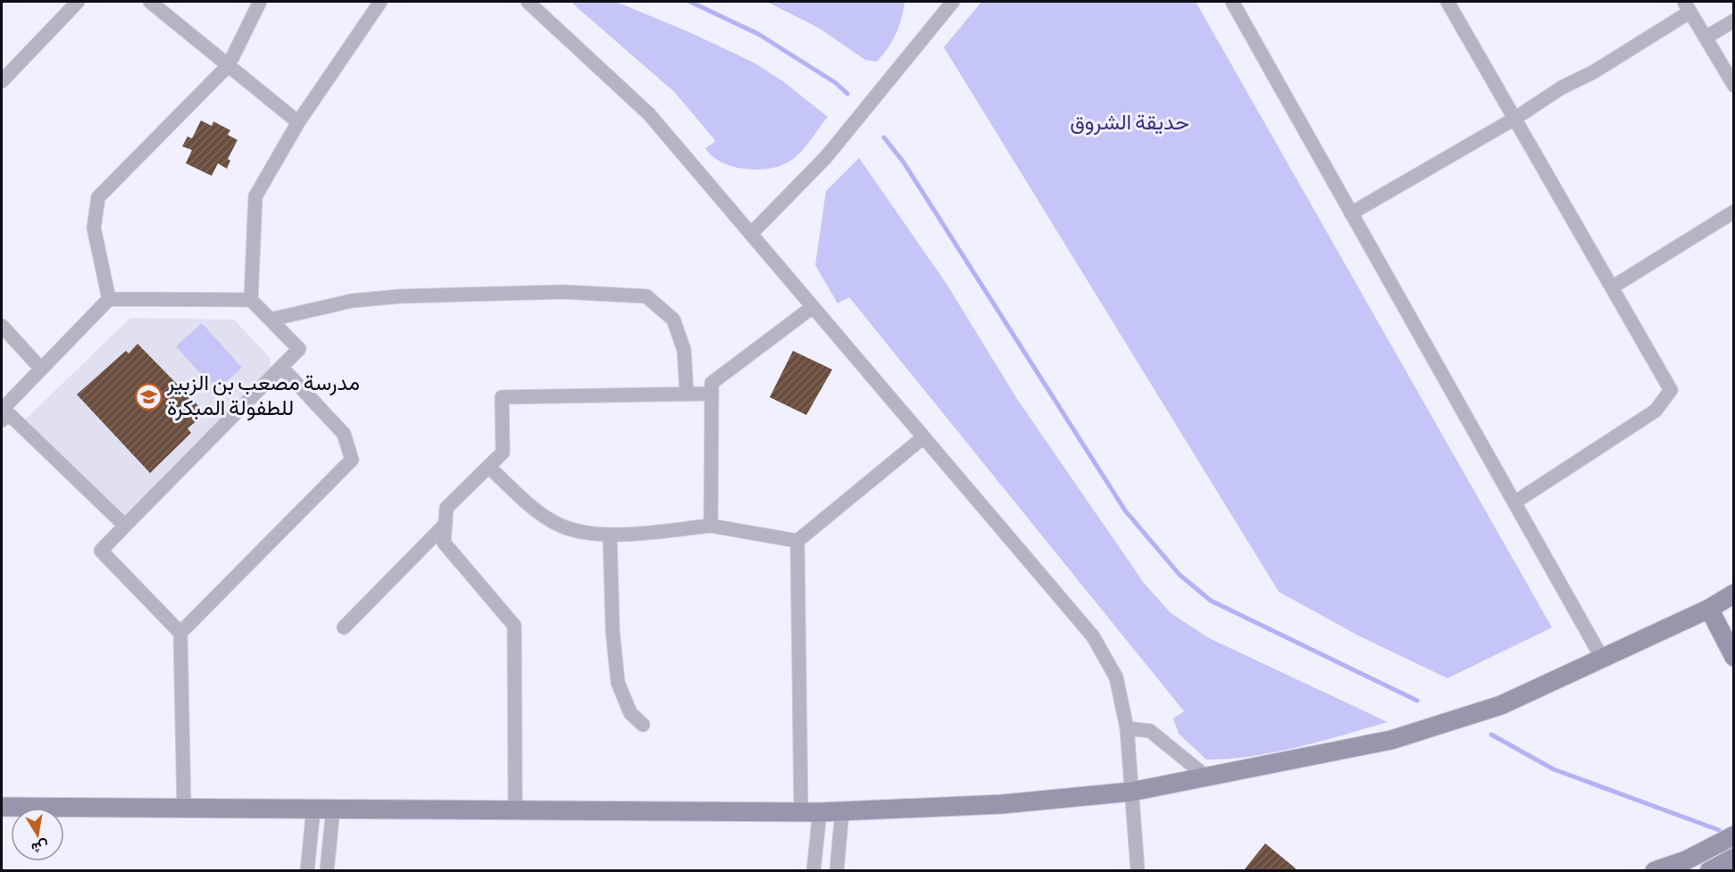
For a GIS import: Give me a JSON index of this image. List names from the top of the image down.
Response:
{
  "parks": ["حديقة الشروق"],
  "places": {
    "school or university": ["مدرسة مصعب بن الزبير للطفولة المبكرة"]
  },
  "north": "bottom"
}
